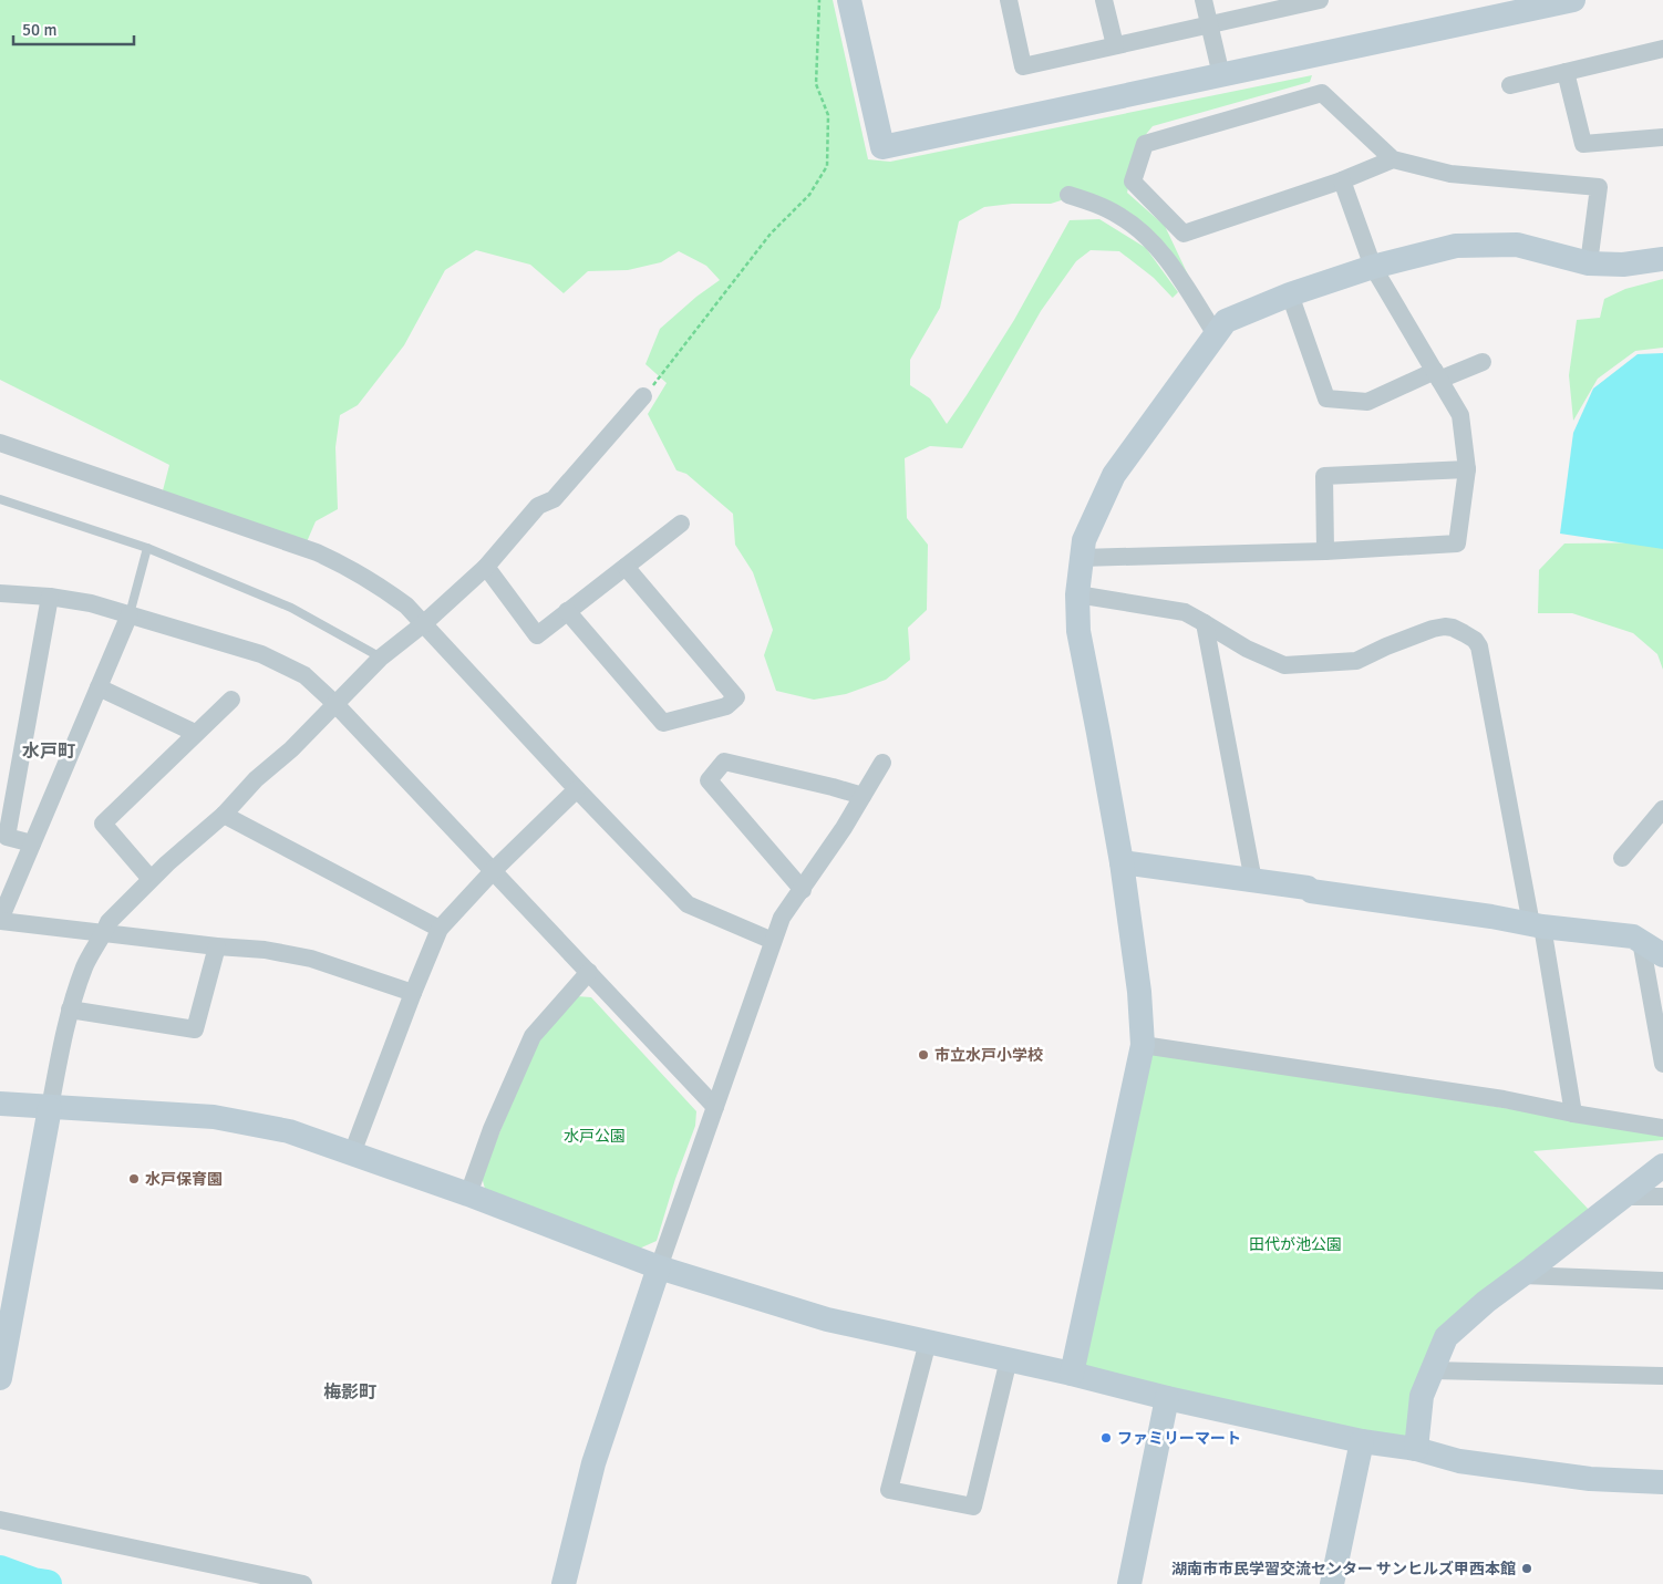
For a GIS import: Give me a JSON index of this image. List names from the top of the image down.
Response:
{
  "districts": ["水戸町", "梅影町"],
  "parks": ["水戸公園", "田代が池公園"],
  "places": [
    "市立水戸小学校",
    "水戸保育園",
    "ファミリーマート",
    "湖南市市民学習交流センター サンヒルズ甲西本館"
  ],
  "scale_bar": "50 m"
}
